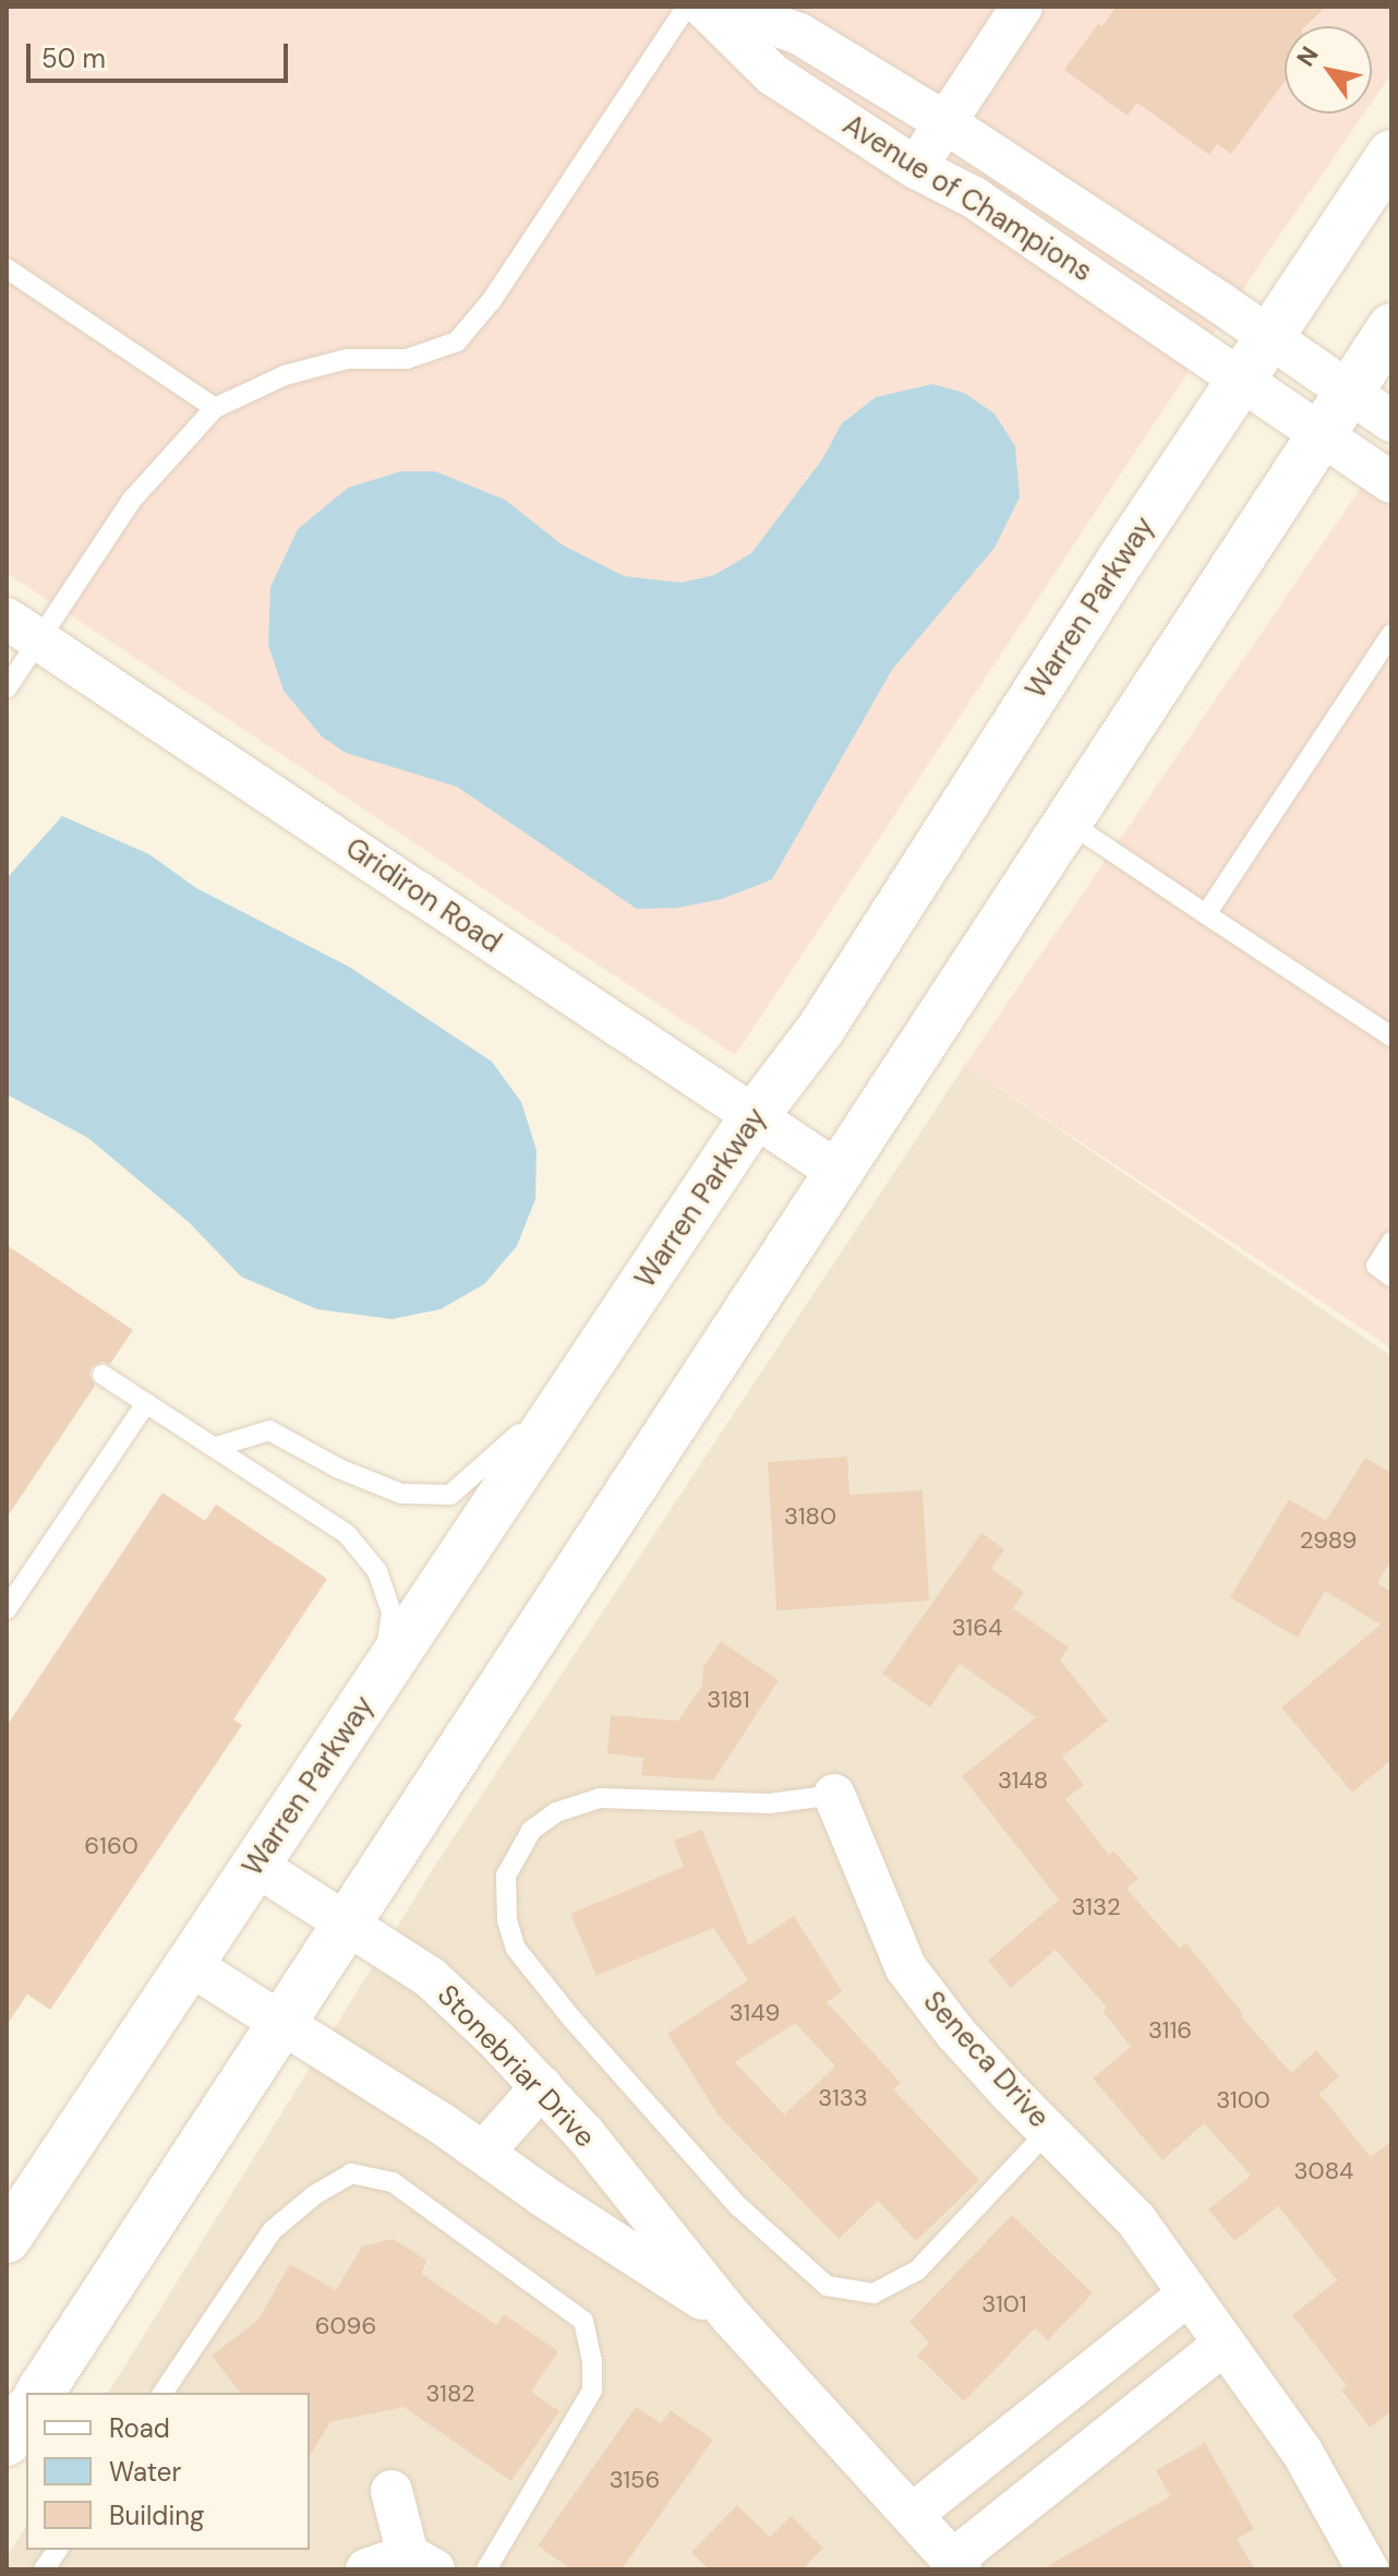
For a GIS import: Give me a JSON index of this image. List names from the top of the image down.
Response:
{
  "streets": {
    "main road": ["Warren Parkway"],
    "street": [
      "Avenue of Champions",
      "Gridiron Road",
      "Seneca Drive",
      "Stonebriar Drive"
    ]
  },
  "crossings": [
    ["Avenue of Champions", "Warren Parkway"],
    ["Warren Parkway", "Gridiron Road"],
    ["Warren Parkway", "Stonebriar Drive"]
  ],
  "house_numbers": [
    "3180",
    "2989",
    "3164",
    "3181",
    "3148",
    "6160",
    "3132",
    "3149",
    "3116",
    "3133",
    "3100",
    "3084",
    "3101",
    "6096",
    "3182",
    "3156"
  ],
  "legend": ["Road", "Water", "Building"],
  "scale_bar": "50 m",
  "north": "top left"
}
